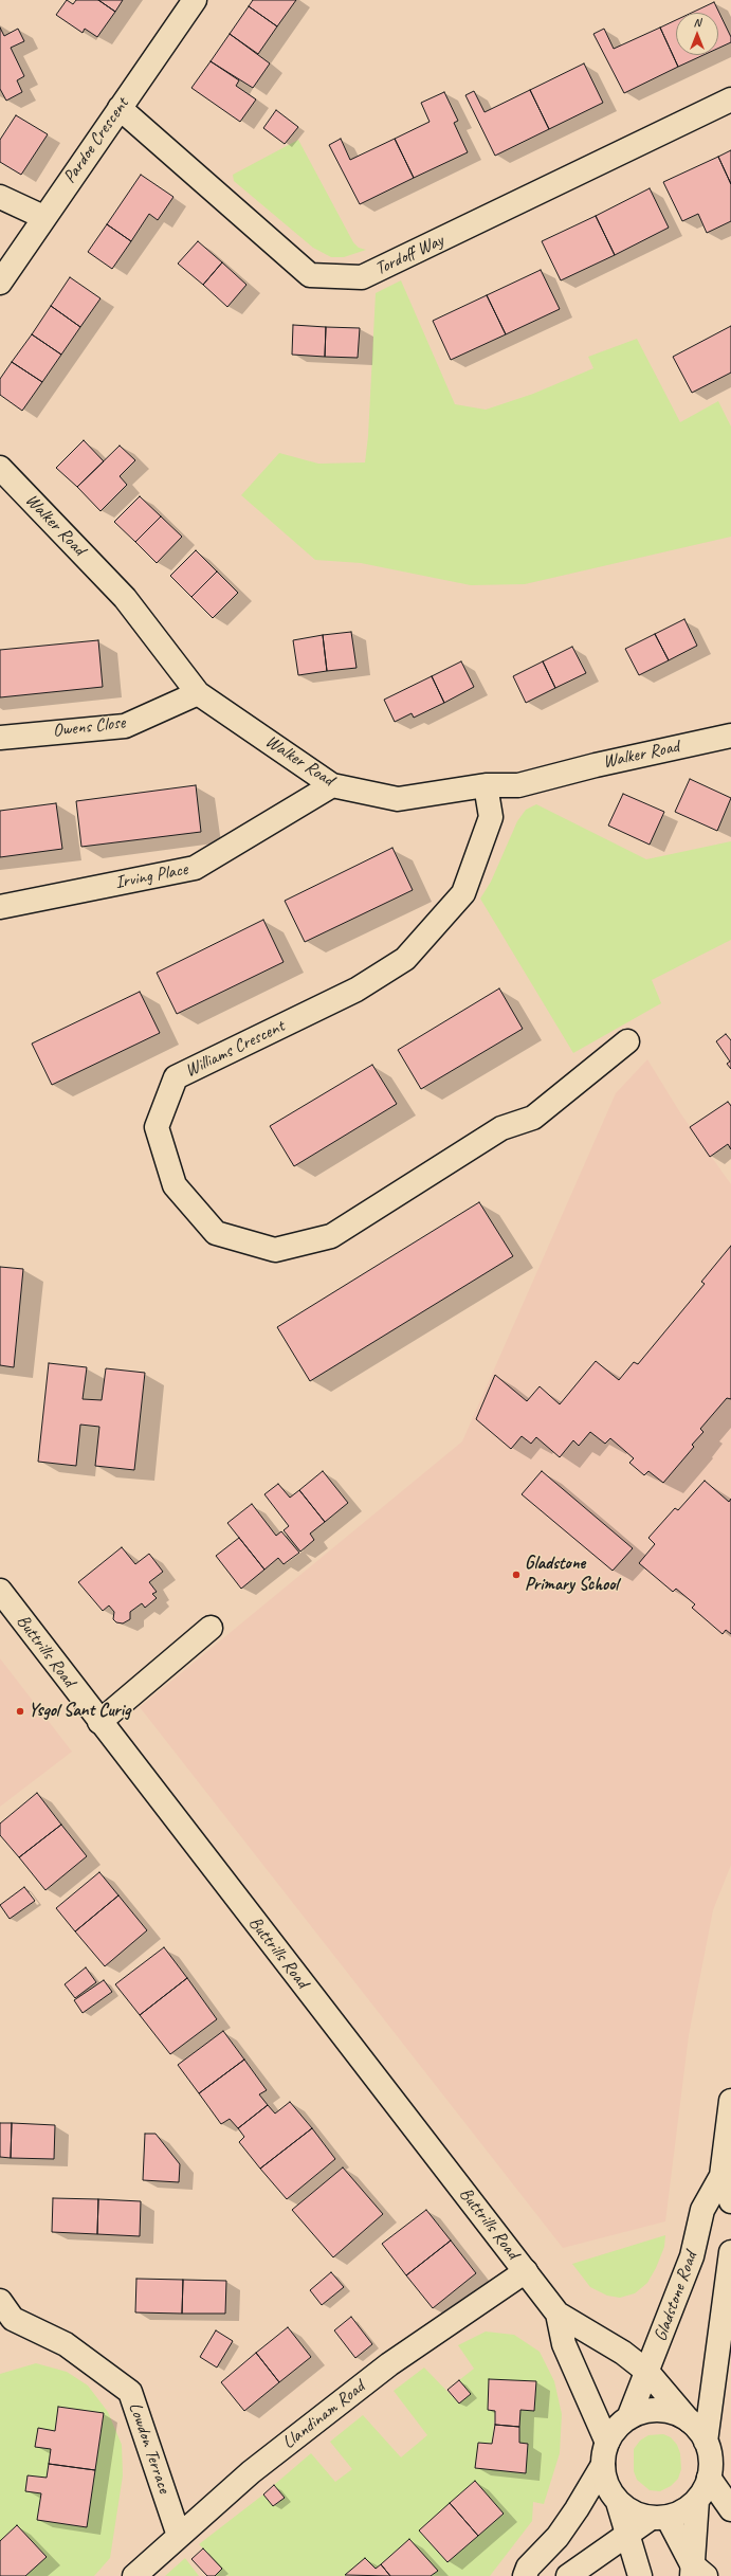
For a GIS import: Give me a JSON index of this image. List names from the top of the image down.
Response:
{
  "streets": {
    "street": [
      "Pardoe Crescent",
      "Tordoff Way",
      "Walker Road",
      "Owens Close",
      "Irving Place",
      "Williams Crescent",
      "Buttrills Road",
      "Gladstone Road",
      "Llandinam Road",
      "Lowdon Terrace"
    ]
  },
  "crossings": [
    ["Pardoe Crescent", "Tordoff Way"],
    ["Walker Road", "Owens Close"],
    ["Walker Road", "Irving Place"],
    ["Walker Road", "Williams Crescent"],
    ["Buttrills Road", "Gladstone Road"],
    ["Buttrills Road", "Llandinam Road"],
    ["Llandinam Road", "Lowdon Terrace"]
  ],
  "places": ["Gladstone Primary School", "Ysgol Sant Curig"],
  "north": "top"
}
